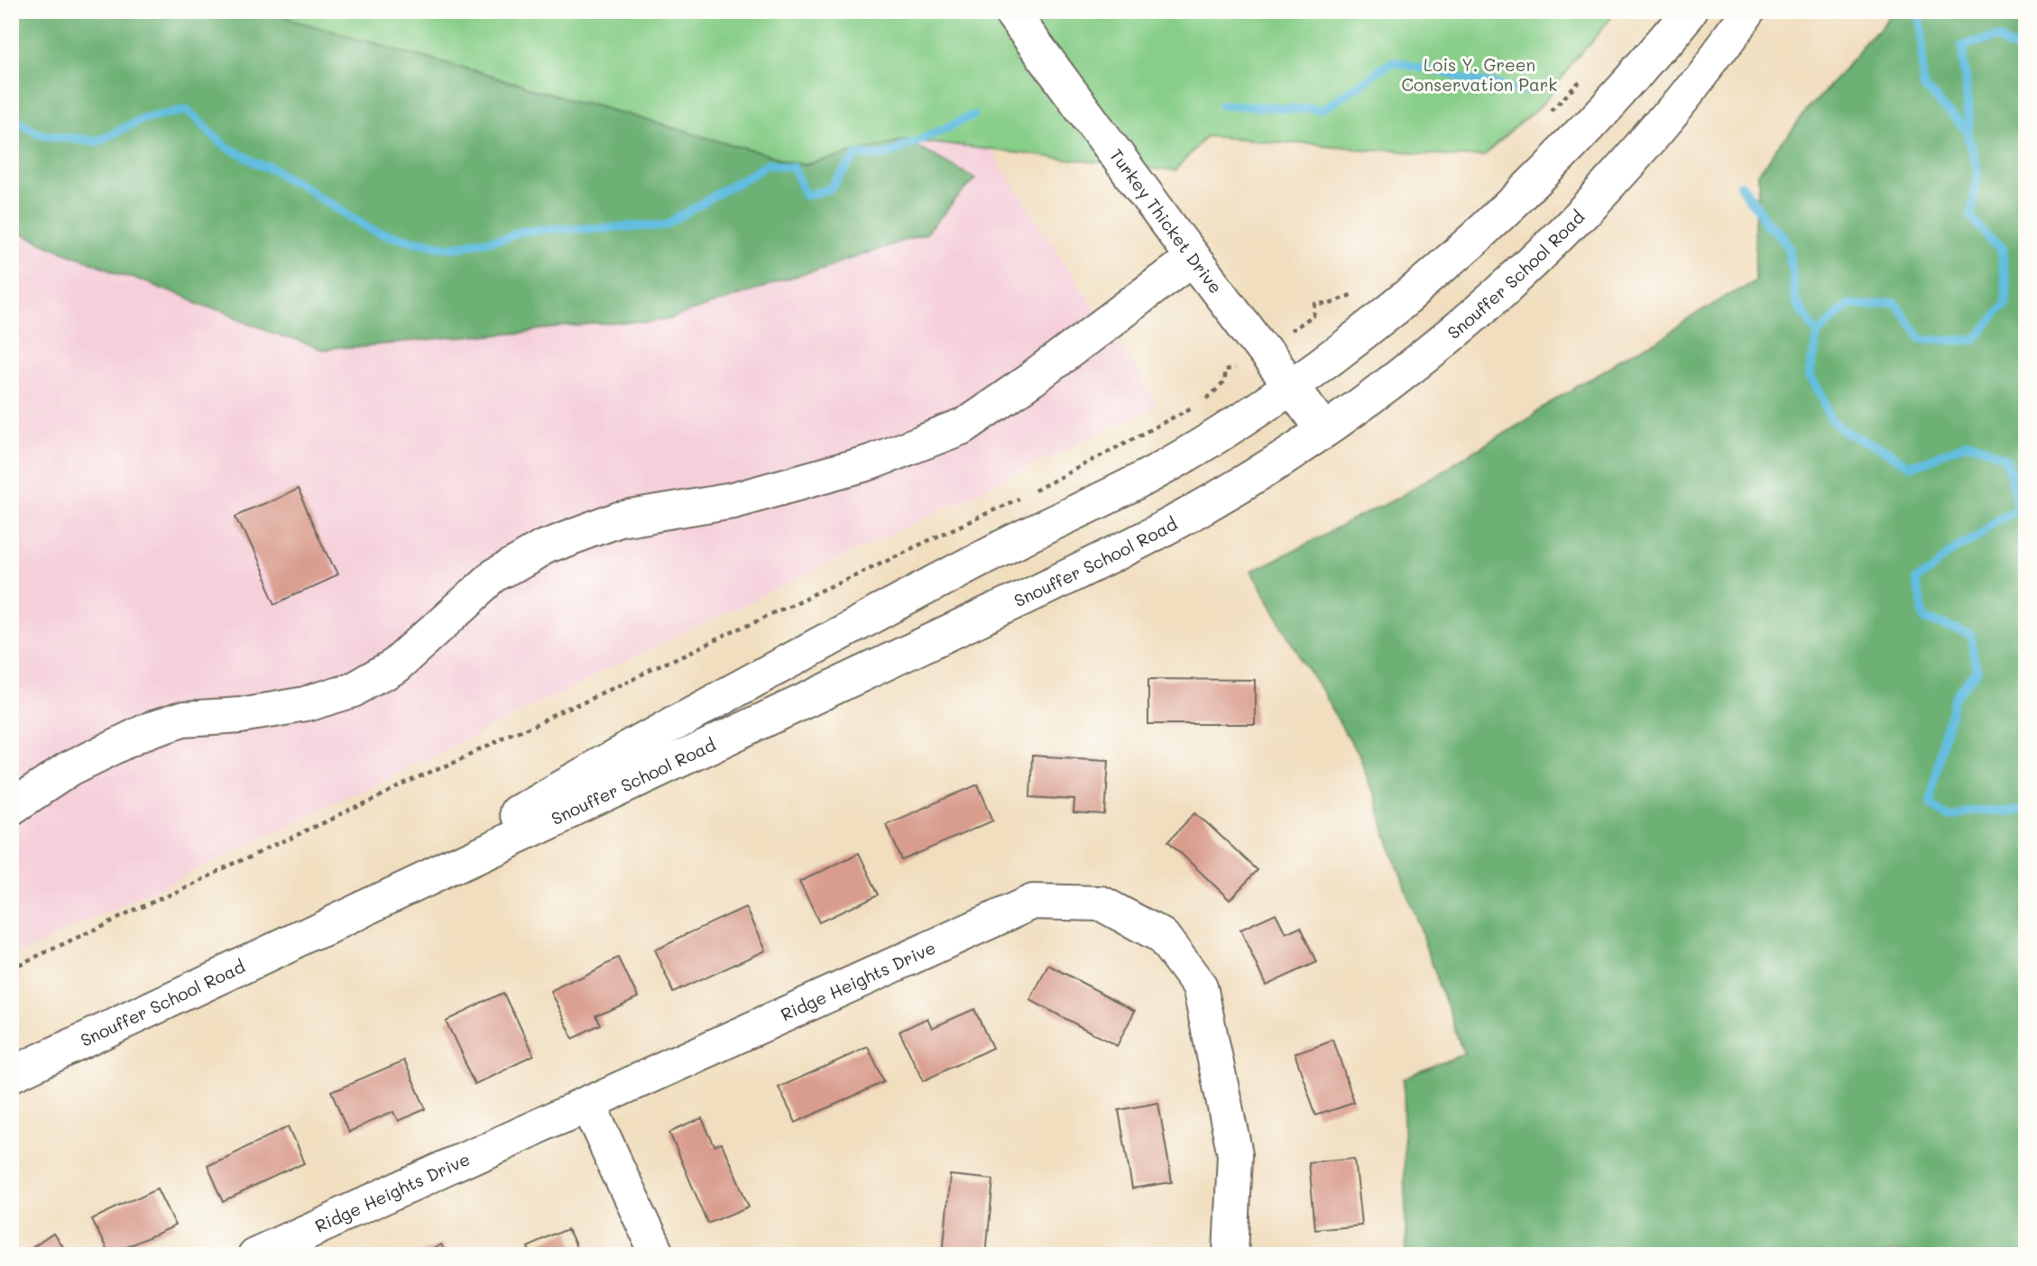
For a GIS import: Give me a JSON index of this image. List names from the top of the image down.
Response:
{
  "streets": {
    "main road": ["Turkey Thicket Drive", "Snouffer School Road", "Ridge Heights Drive"]
  },
  "crossings": [
    ["Turkey Thicket Drive", "Snouffer School Road"]
  ],
  "parks": ["Lois Y. Green Conservation Park"]
}
